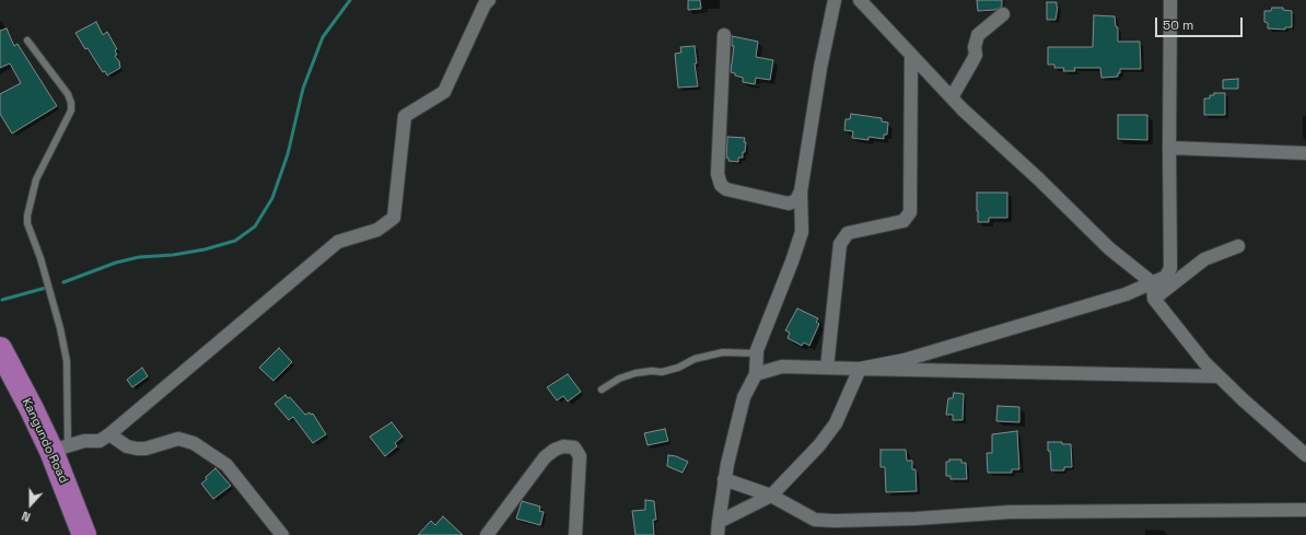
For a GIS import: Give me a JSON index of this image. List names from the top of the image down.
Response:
{
  "streets": {
    "highway": ["Kangundo Road"]
  },
  "scale_bar": "50 m",
  "north": "bottom"
}
